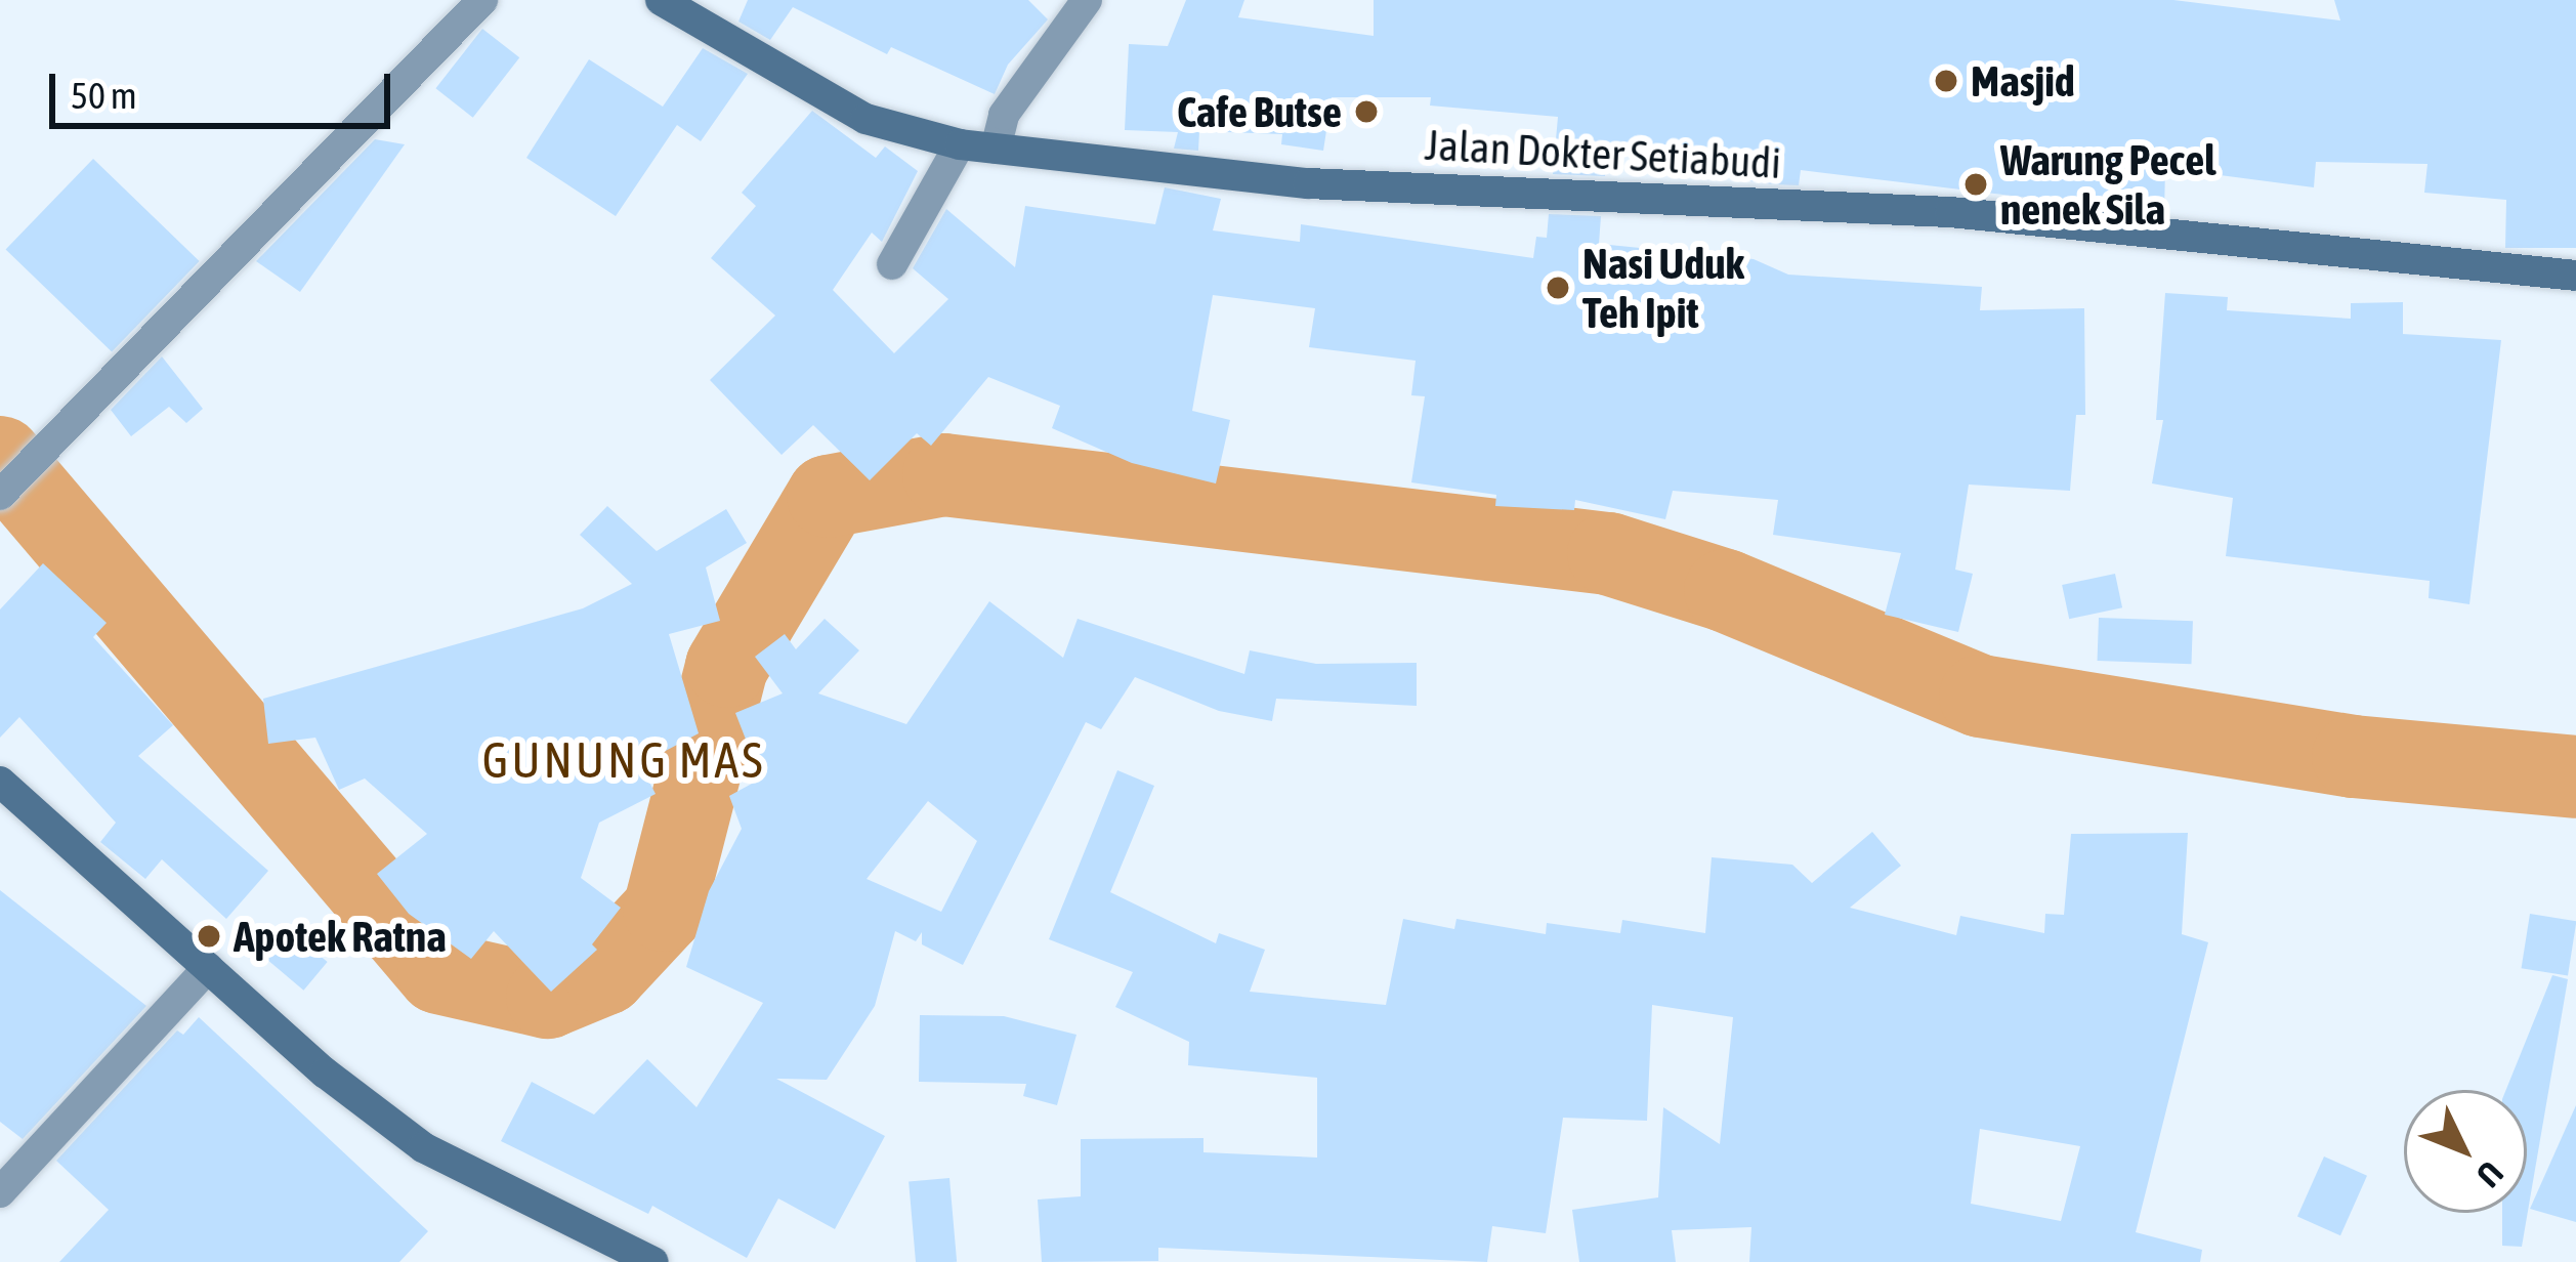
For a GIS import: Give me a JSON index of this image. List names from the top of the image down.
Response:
{
  "streets": {
    "street": ["Jalan Dokter Setiabudi"]
  },
  "districts": ["GUNUNG MAS"],
  "places": [
    "Masjid",
    "Cafe Butse",
    "Warung Pecel nenek Sila",
    "Nasi Uduk Teh Ipit",
    "Apotek Ratna"
  ],
  "scale_bar": "50 m",
  "north": "bottom right"
}
